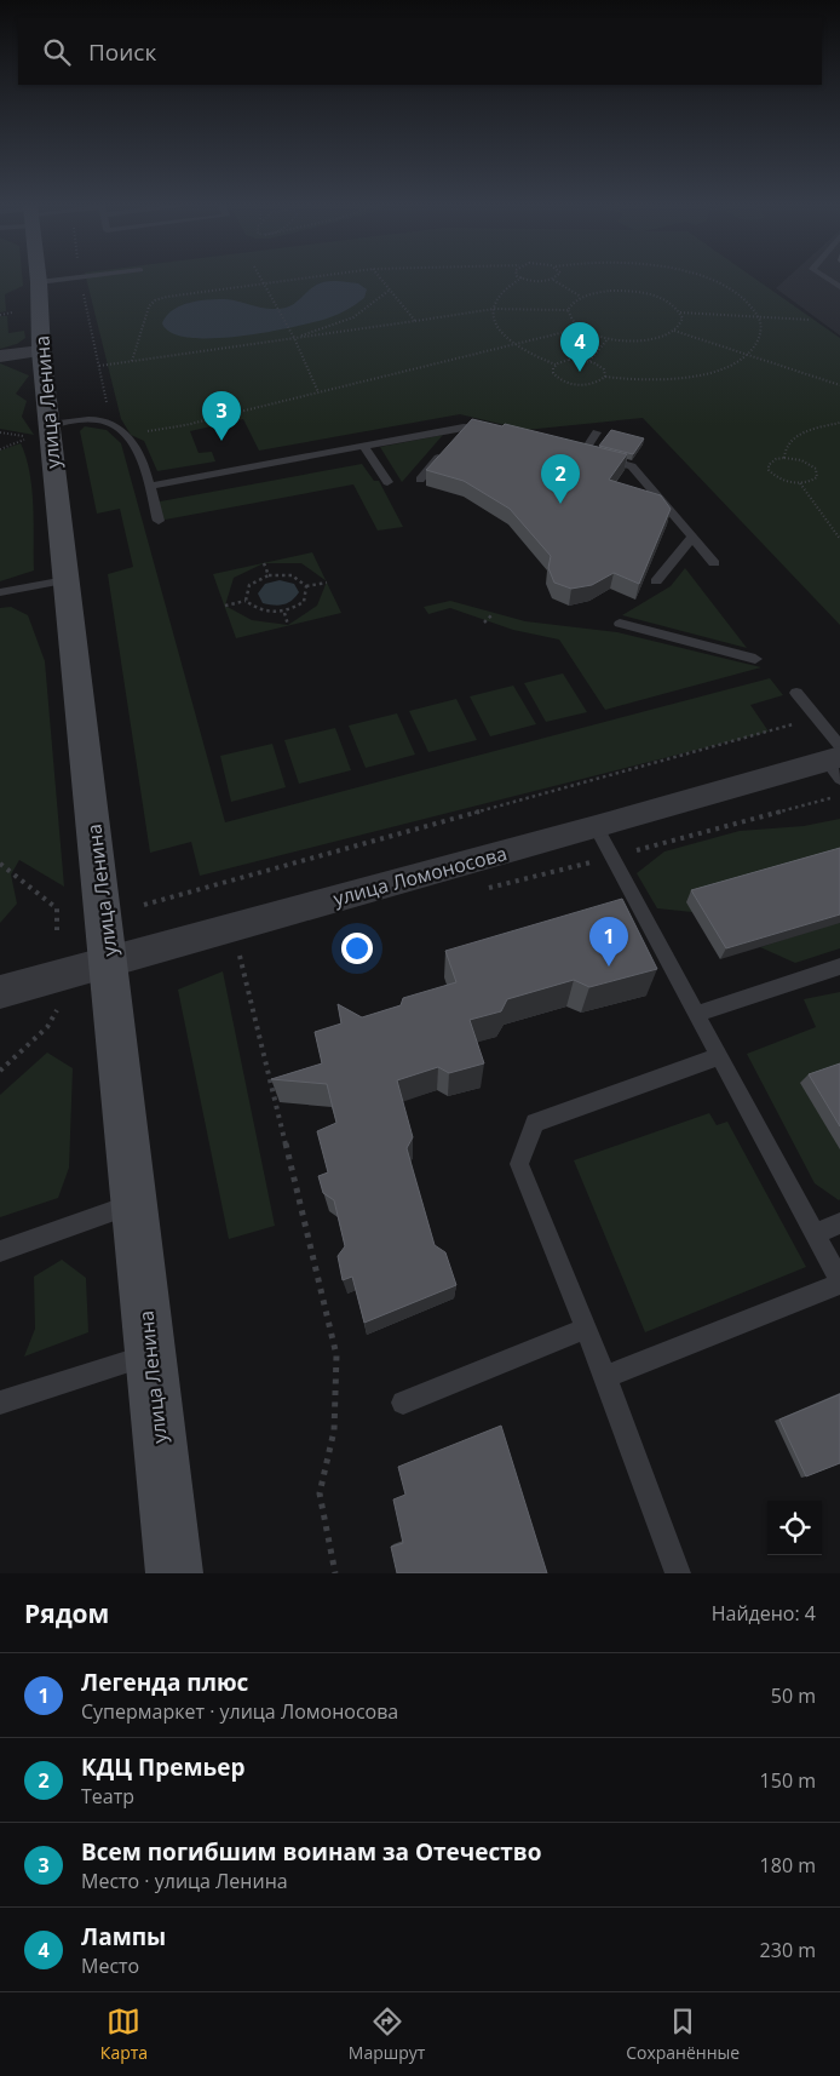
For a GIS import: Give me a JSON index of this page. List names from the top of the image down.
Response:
{
  "streets": {
    "street": ["улица Ленина", "улица Ломоносова"]
  },
  "crossings": [
    ["улица Ленина", "улица Ломоносова"]
  ],
  "page": {
    "search": "Поиск",
    "pins": [
      "4",
      "3",
      "2",
      "1"
    ],
    "heading": ["Рядом", "Найдено: 4"],
    "list": [
      {
        "mark": "1",
        "name": "Легенда плюс",
        "note": "Супермаркет · улица Ломоносова",
        "value": "50 m"
      },
      {
        "mark": "2",
        "name": "КДЦ Премьер",
        "note": "Театр",
        "value": "150 m"
      },
      {
        "mark": "3",
        "name": "Всем погибшим воинам за Отечество",
        "note": "Место · улица Ленина",
        "value": "180 m"
      },
      {
        "mark": "4",
        "name": "Лампы",
        "note": "Место",
        "value": "230 m"
      }
    ],
    "nav": ["Карта", "Маршрут", "Сохранённые"]
  }
}
